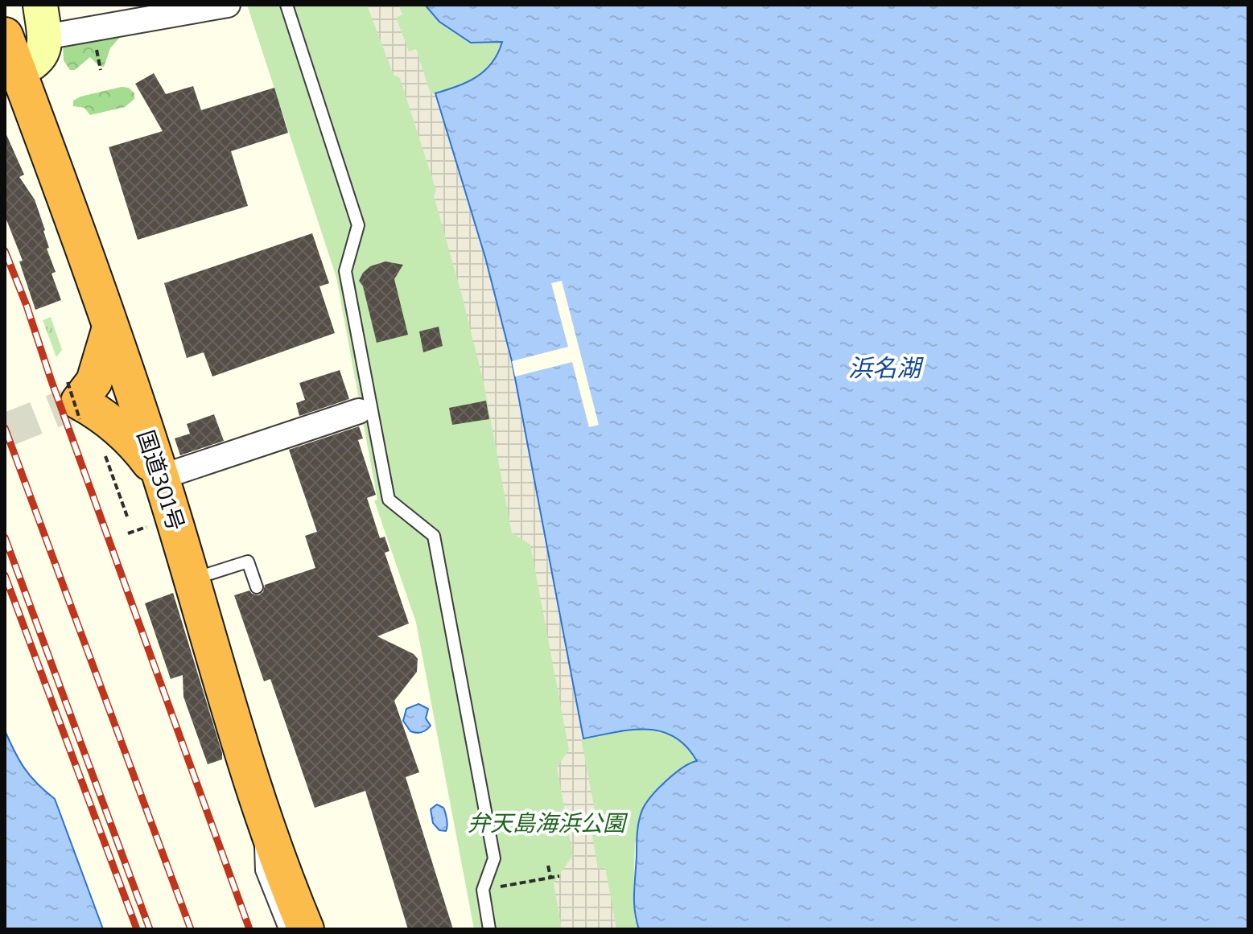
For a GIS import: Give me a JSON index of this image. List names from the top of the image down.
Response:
{
  "streets": {
    "highway": ["国道301号"]
  },
  "water": ["浜名湖"],
  "parks": ["弁天島海浜公園"]
}
